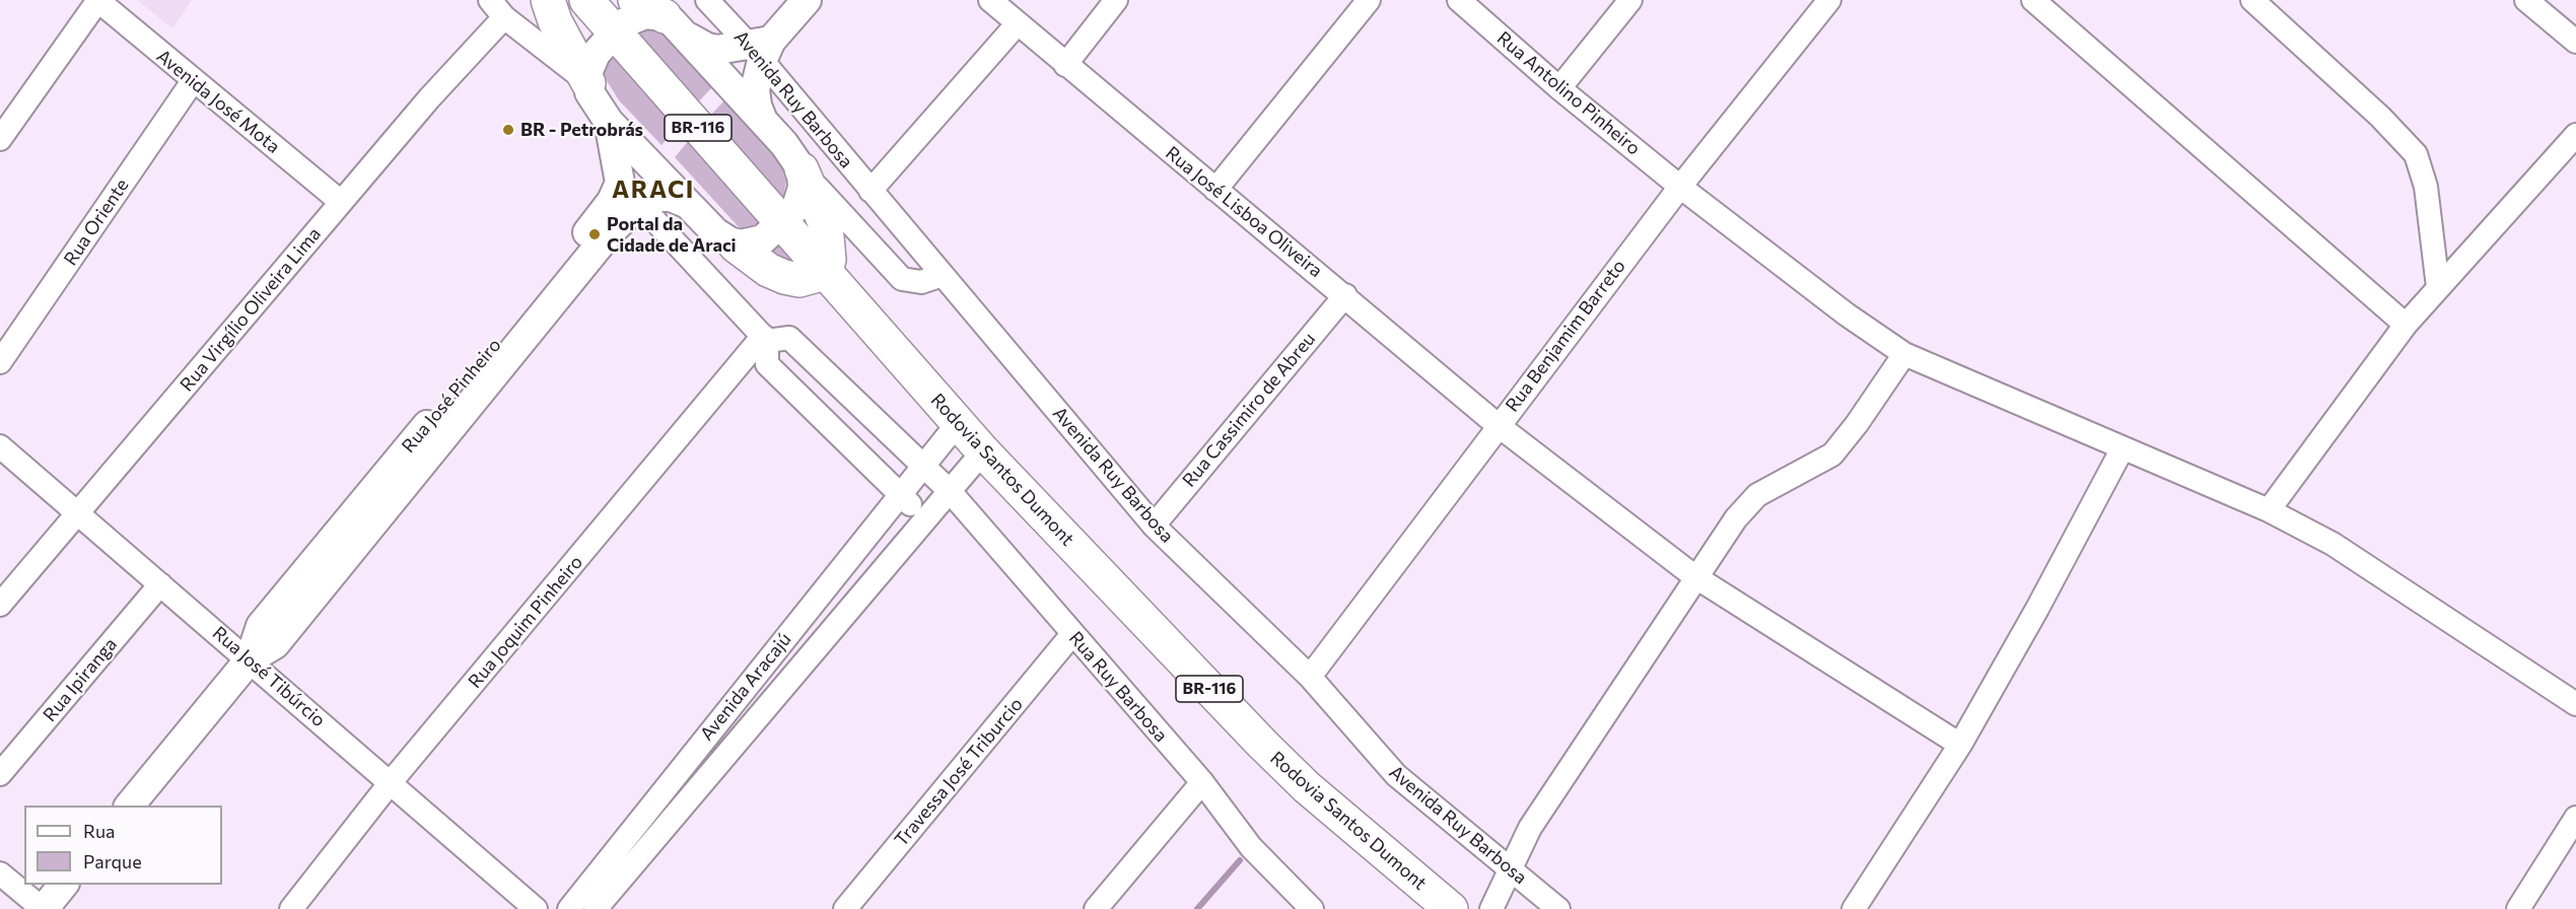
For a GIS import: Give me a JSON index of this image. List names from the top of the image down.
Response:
{
  "streets": {
    "highway": ["BR-116", "Rodovia Santos Dumont"],
    "main road": ["Rua José Pinheiro"],
    "street": [
      "Rua Antolino Pinheiro",
      "Avenida Ruy Barbosa",
      "Avenida José Mota",
      "Rua José Lisboa Oliveira",
      "Rua Oriente",
      "Rua Virgílio Oliveira Lima",
      "Rua Benjamim Barreto",
      "Rua Cassimiro de Abreu",
      "Rua Joquim Pinheiro",
      "Rua José Tibúrcio",
      "Rua Ipiranga",
      "Avenida Aracajú",
      "Rua Ruy Barbosa",
      "Travessa José Triburcio"
    ]
  },
  "crossings": [
    ["Rua Antolino Pinheiro", "Rua Benjamim Barreto"],
    ["Avenida Ruy Barbosa", "Rua Benjamim Barreto"],
    ["Avenida Ruy Barbosa", "Rua Cassimiro de Abreu"],
    ["Avenida José Mota", "Rua Oriente"],
    ["Avenida José Mota", "Rua Virgílio Oliveira Lima"],
    ["Rua José Lisboa Oliveira", "Rua Benjamim Barreto"],
    ["Rua José Lisboa Oliveira", "Rua Cassimiro de Abreu"],
    ["Rua Virgílio Oliveira Lima", "Rua José Tibúrcio"],
    ["Rua José Pinheiro", "Rua José Tibúrcio"],
    ["Rodovia Santos Dumont", "Avenida Aracajú"],
    ["Rua Joquim Pinheiro", "Rua José Tibúrcio"],
    ["Rua Joquim Pinheiro", "Rua Ruy Barbosa"],
    ["Rua José Tibúrcio", "Rua Ipiranga"],
    ["Avenida Aracajú", "Rua Ruy Barbosa"],
    ["Rua Ruy Barbosa", "Travessa José Triburcio"]
  ],
  "districts": ["ARACI"],
  "places": ["BR - Petrobrás", "Portal da Cidade de Araci"],
  "legend": ["Rua", "Parque"]
}
